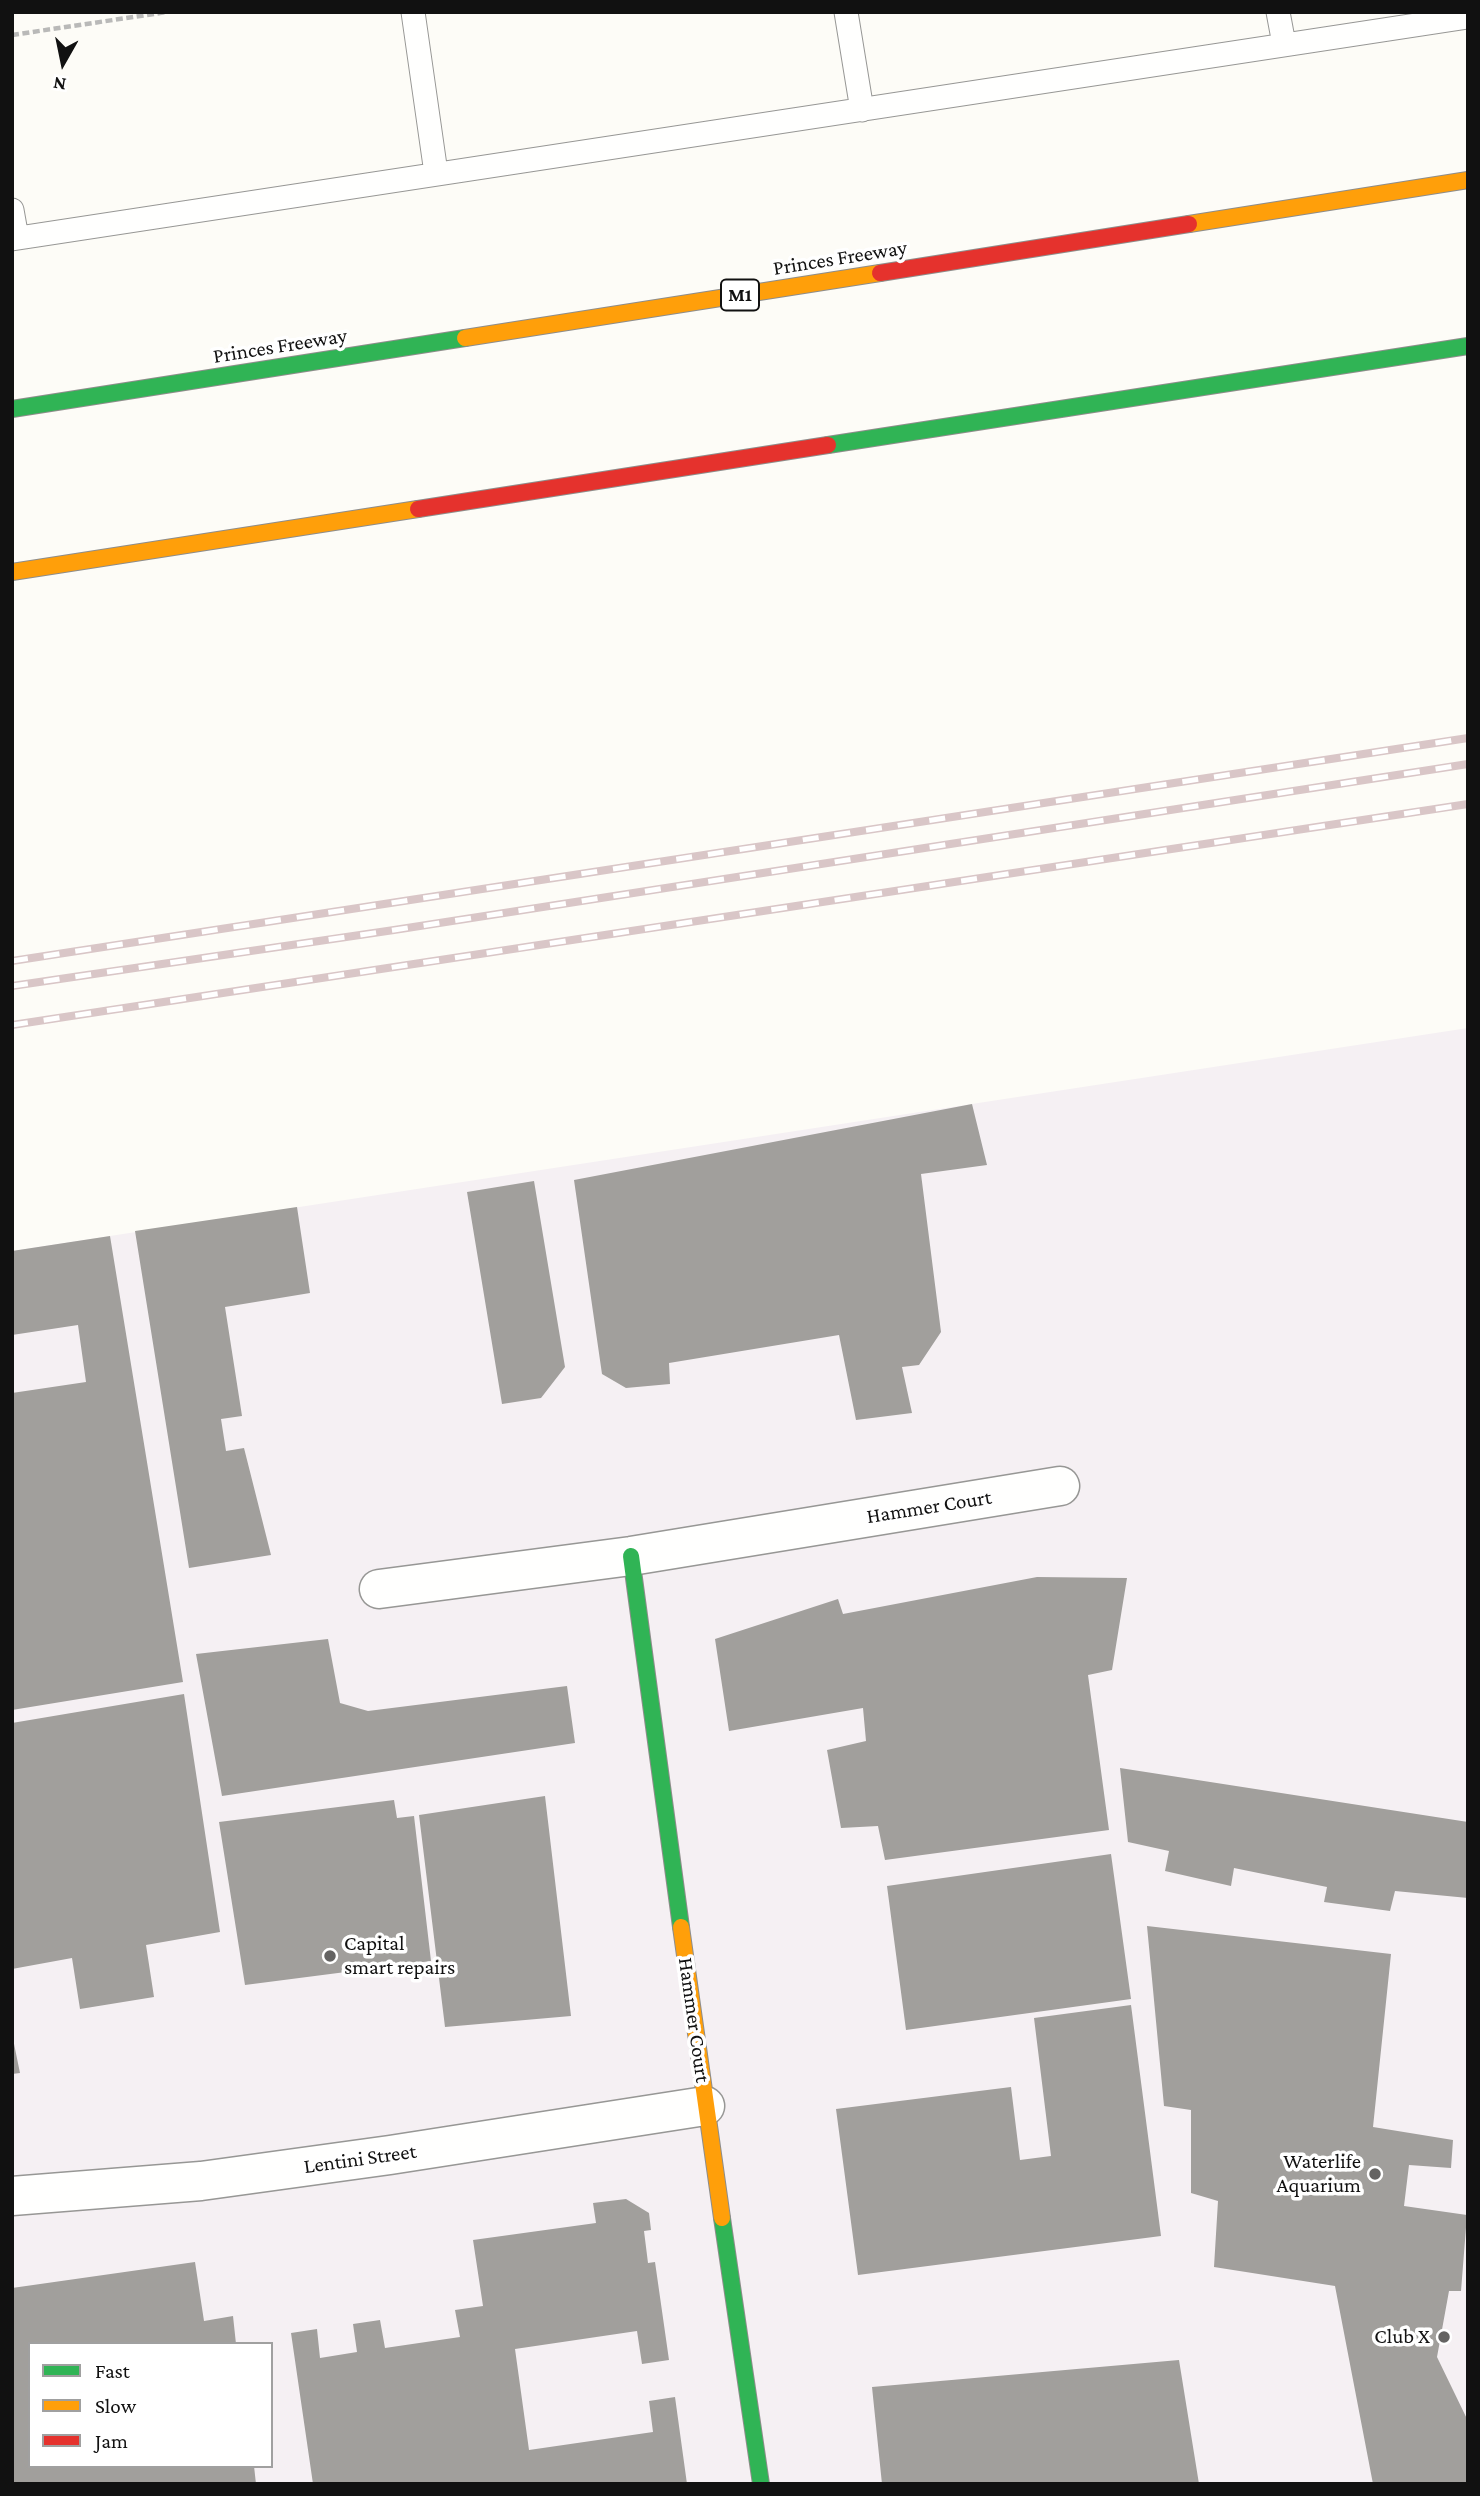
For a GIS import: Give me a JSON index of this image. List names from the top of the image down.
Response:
{
  "streets": {
    "main road": ["Princes Freeway", "M1", "Hammer Court"],
    "street": ["Lentini Street"]
  },
  "crossings": [
    ["Hammer Court", "Lentini Street"]
  ],
  "places": ["Capital smart repairs", "Waterlife Aquarium", "Club X"],
  "legend": ["Fast", "Slow", "Jam"],
  "north": "bottom"
}
